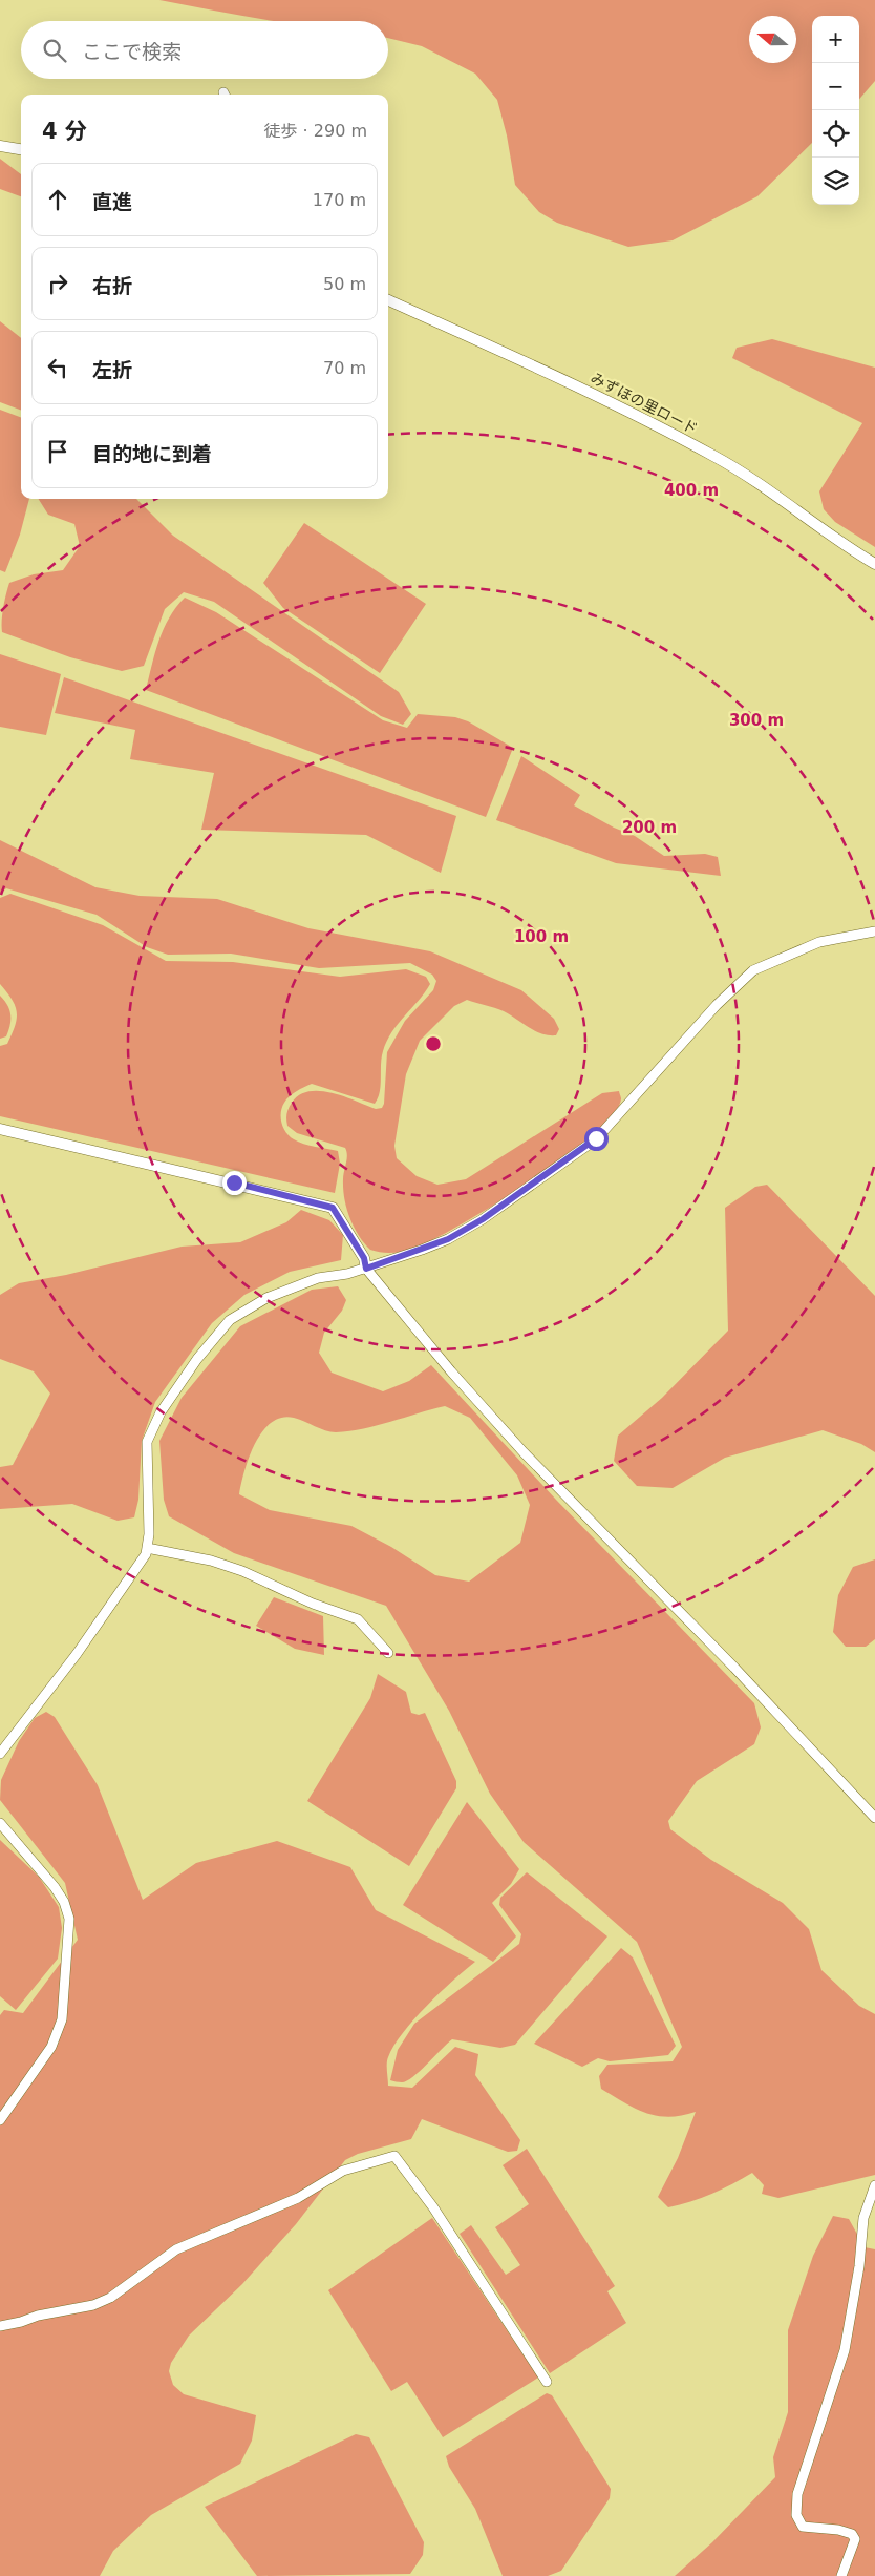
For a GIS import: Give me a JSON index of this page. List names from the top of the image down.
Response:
{
  "streets": {
    "street": ["みずほの里ロード"]
  },
  "north": "left",
  "page": {
    "map_buttons": ["+", "−"],
    "search": "ここで検索",
    "heading": ["4 分", "徒歩 · 290 m"],
    "list": [
      ["直進", "170 m"],
      ["右折", "50 m"],
      ["左折", "70 m"],
      "目的地に到着"
    ]
  },
  "rings": [
    "400 m",
    "300 m",
    "200 m",
    "100 m"
  ]
}
